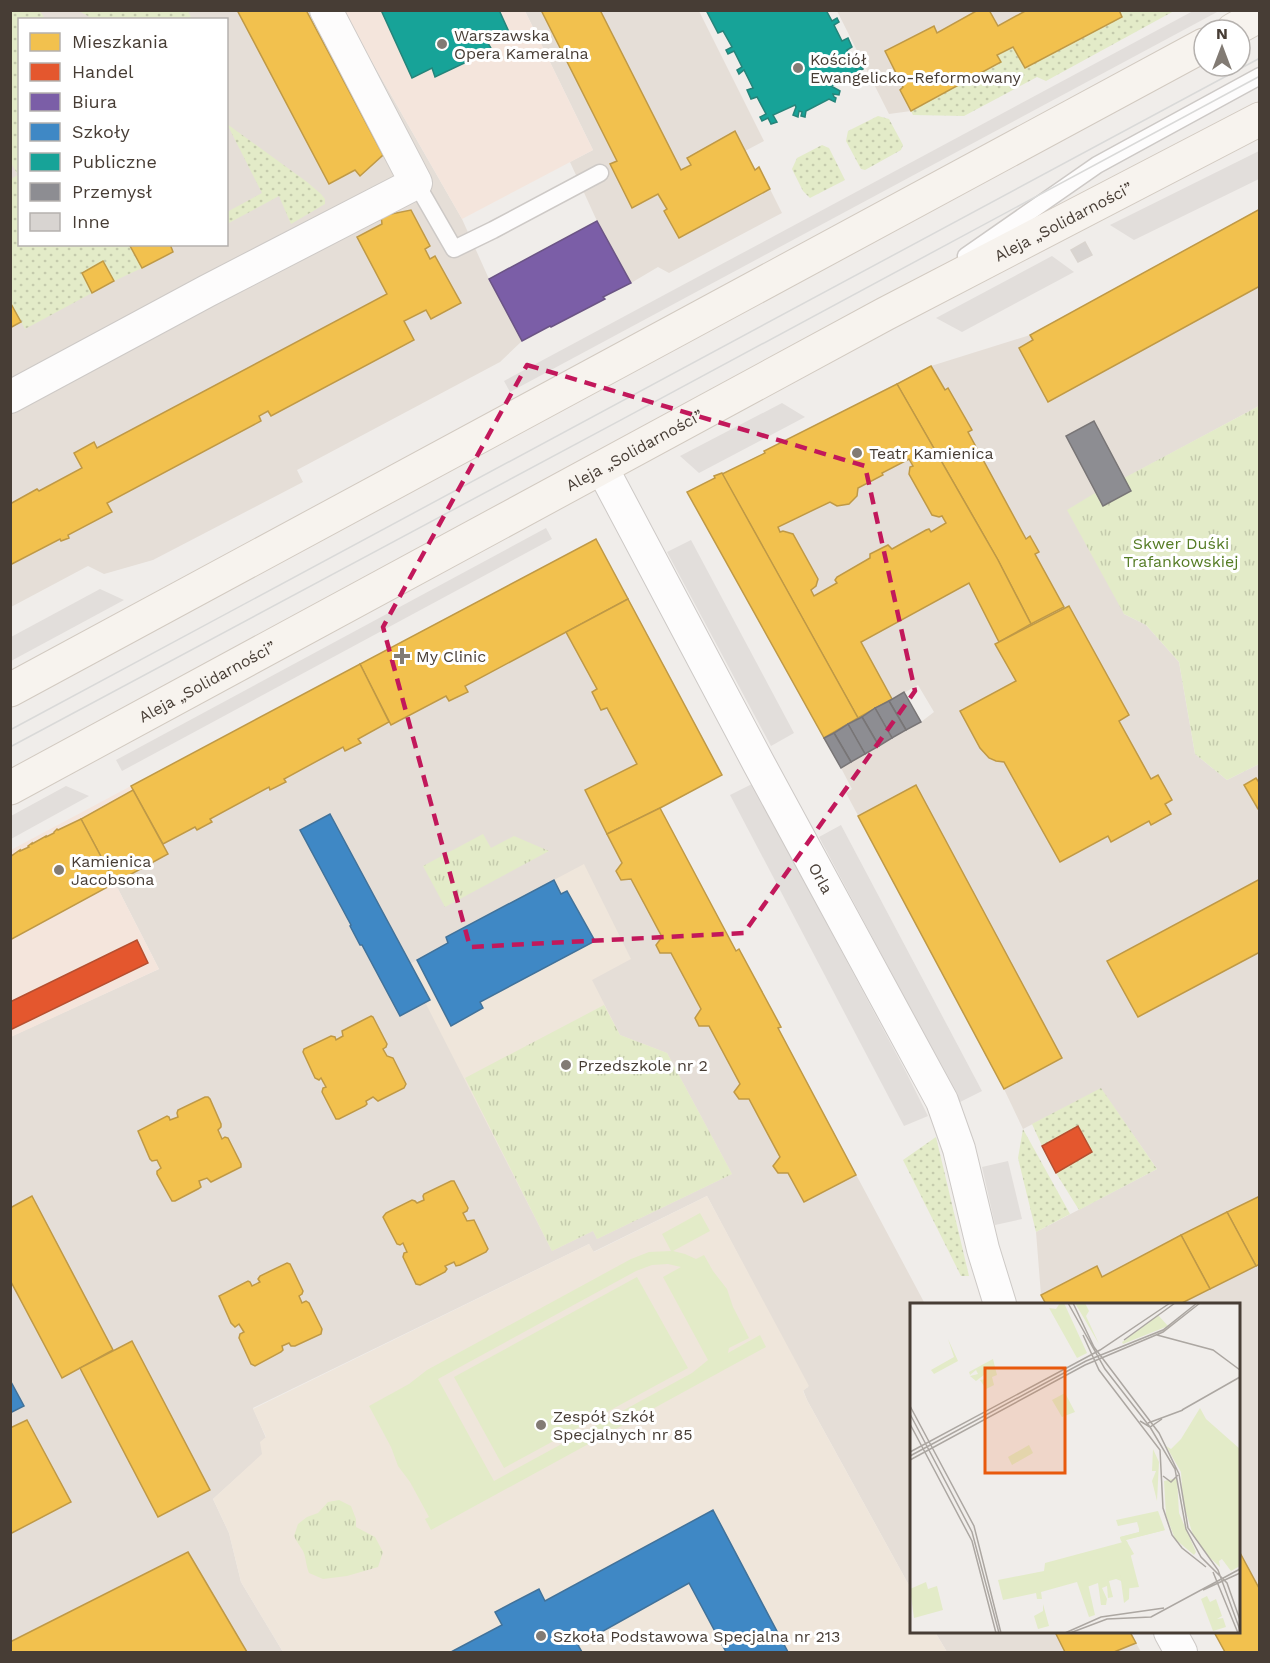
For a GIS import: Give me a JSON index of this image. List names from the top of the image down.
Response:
{
  "streets": {
    "main road": ["Aleja „Solidarności”"],
    "street": ["Orla"]
  },
  "crossings": [
    ["Aleja „Solidarności”", "Orla"]
  ],
  "parks": ["Skwer Duśki Trafankowskiej"],
  "places": {
    "other": [
      "Warszawska Opera Kameralna",
      "Kościół Ewangelicko-Reformowany",
      "Teatr Kamienica",
      "Kamienica Jacobsona",
      "Przedszkole nr 2",
      "Zespół Szkół Specjalnych nr 85",
      "Szkoła Podstawowa Specjalna nr 213"
    ],
    "health": ["My Clinic"]
  },
  "legend": [
    "Mieszkania",
    "Handel",
    "Biura",
    "Szkoły",
    "Publiczne",
    "Przemysł",
    "Inne"
  ],
  "north": "top"
}
